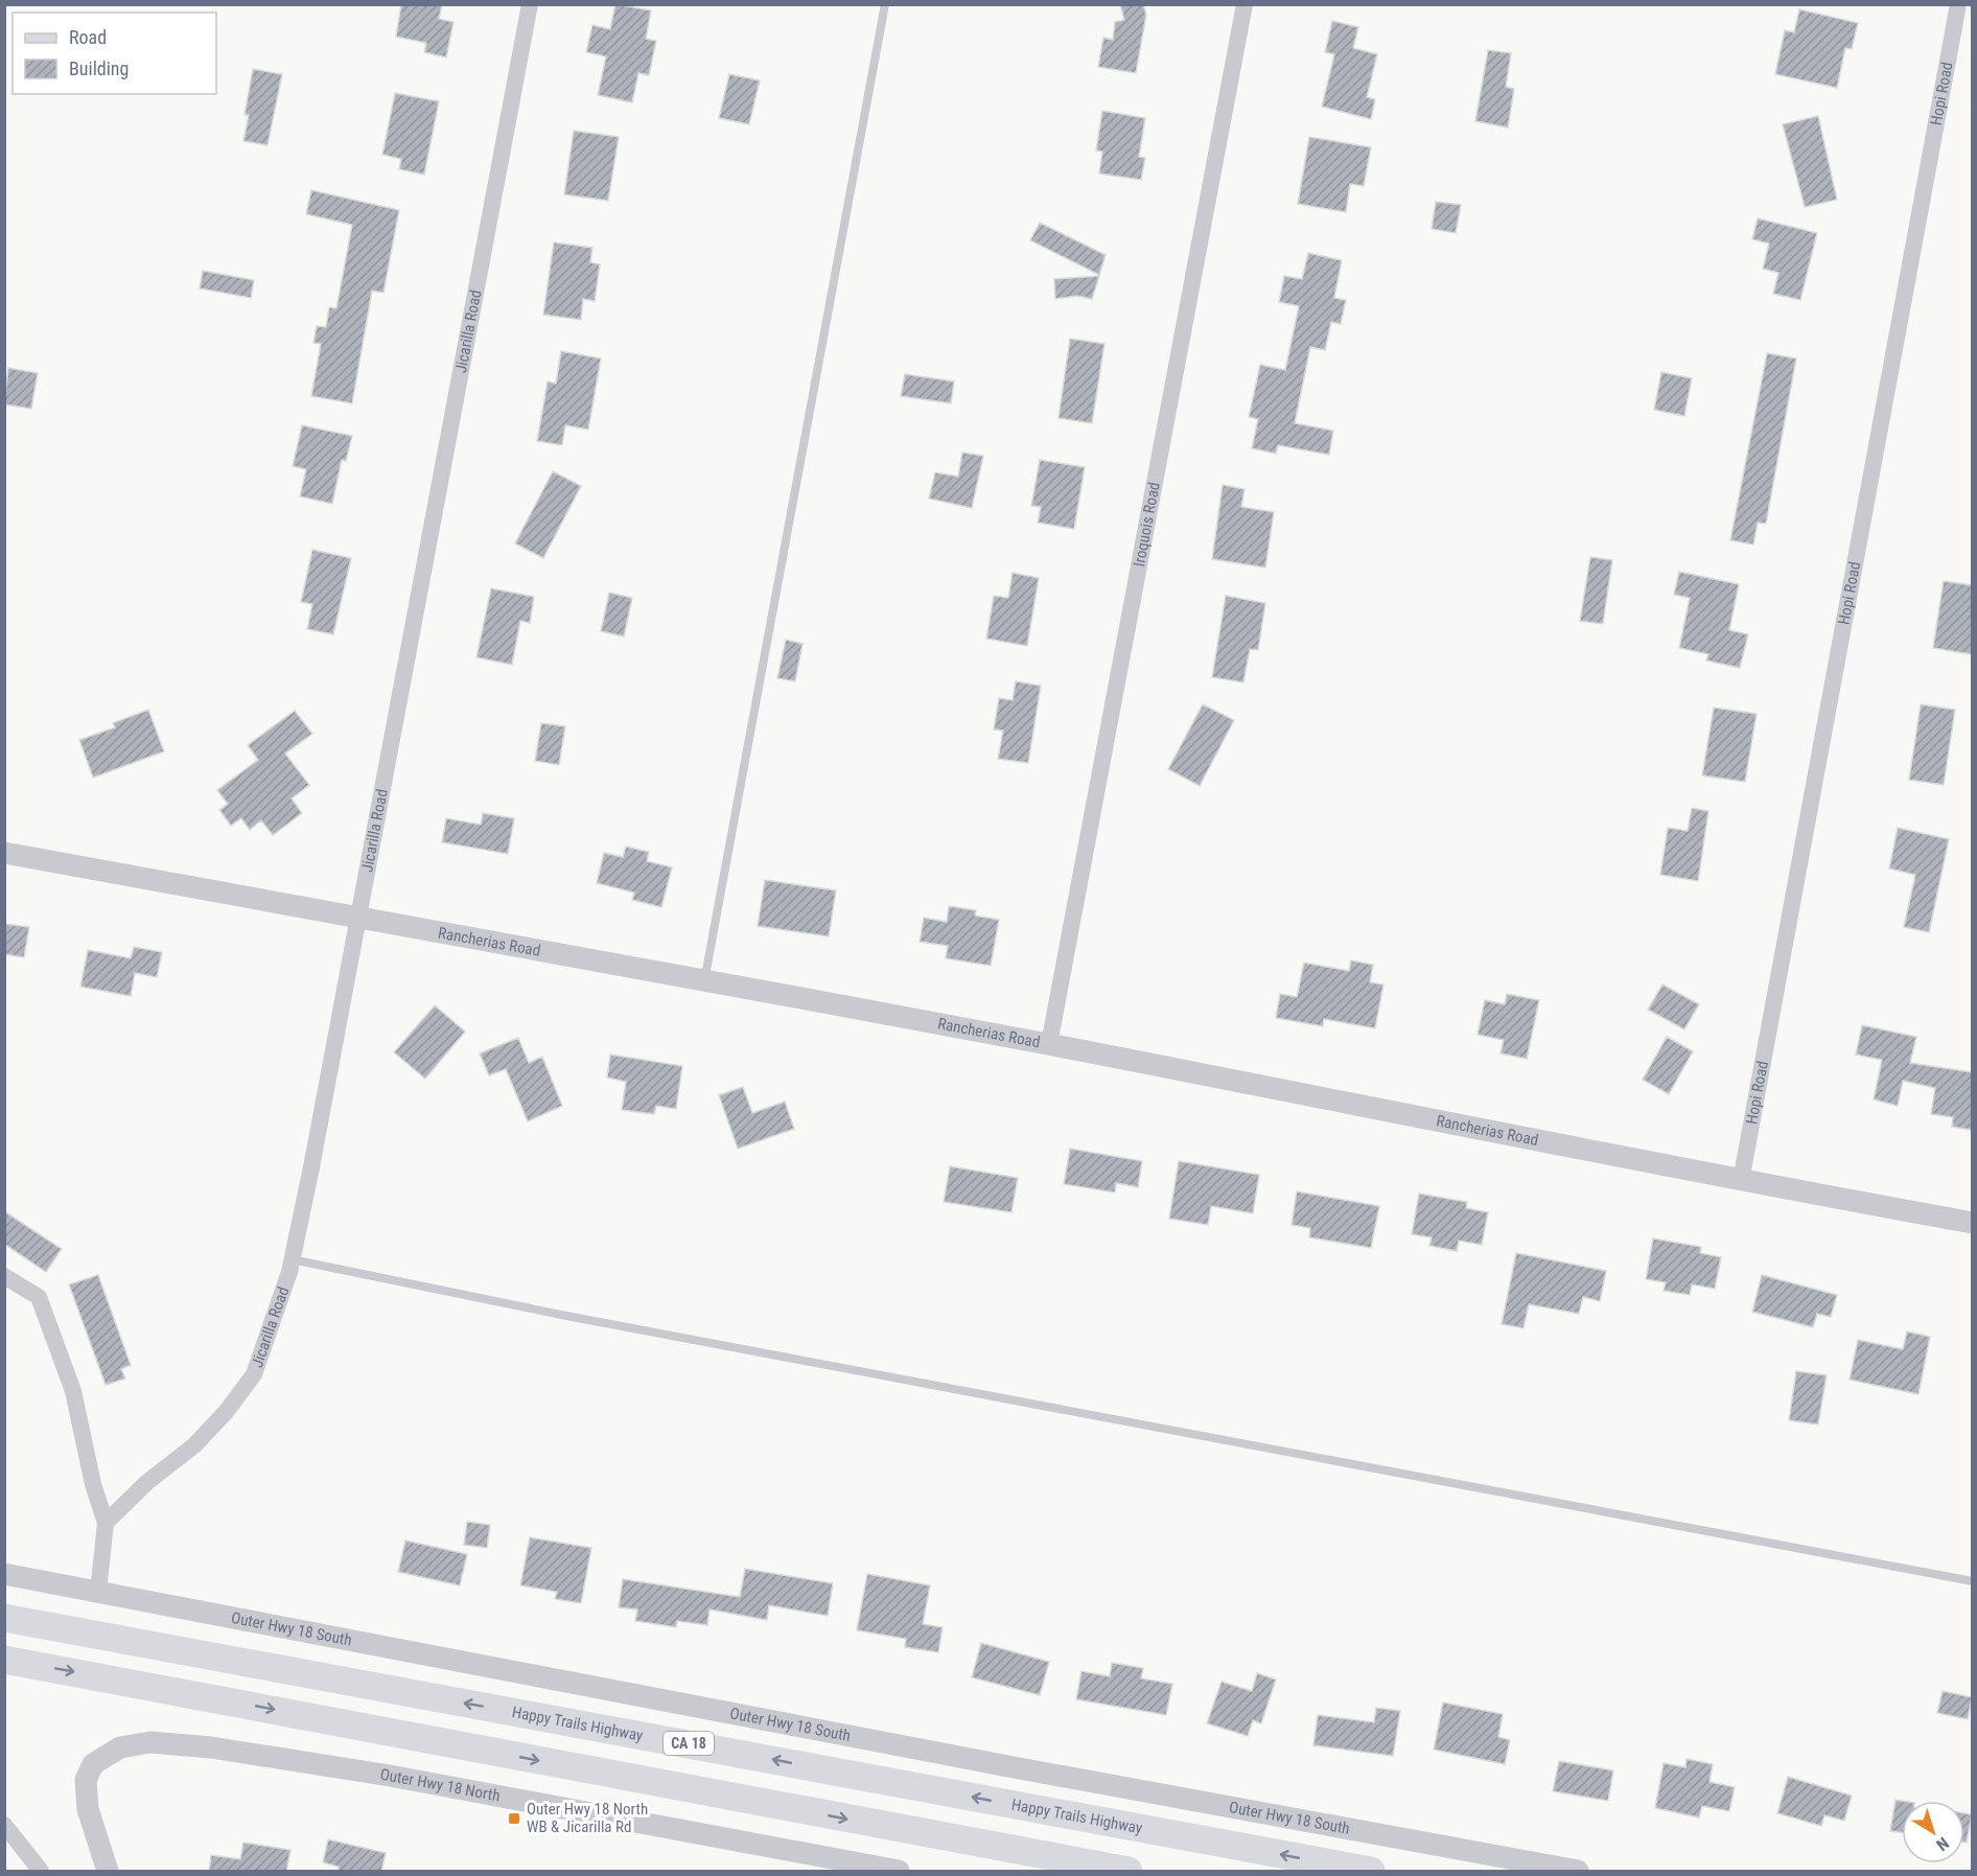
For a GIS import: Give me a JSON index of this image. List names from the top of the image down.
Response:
{
  "streets": {
    "main road": ["Happy Trails Highway", "CA 18"],
    "street": [
      "Hopi Road",
      "Jicarilla Road",
      "Iroquois Road",
      "Rancherias Road",
      "Outer Hwy 18 South",
      "Outer Hwy 18 North"
    ]
  },
  "crossings": [
    ["Hopi Road", "Rancherias Road"],
    ["Jicarilla Road", "Rancherias Road"],
    ["Iroquois Road", "Rancherias Road"]
  ],
  "places": {
    "transit": ["Outer Hwy 18 North WB & Jicarilla Rd"]
  },
  "legend": ["Road", "Building"],
  "north": "bottom right"
}
